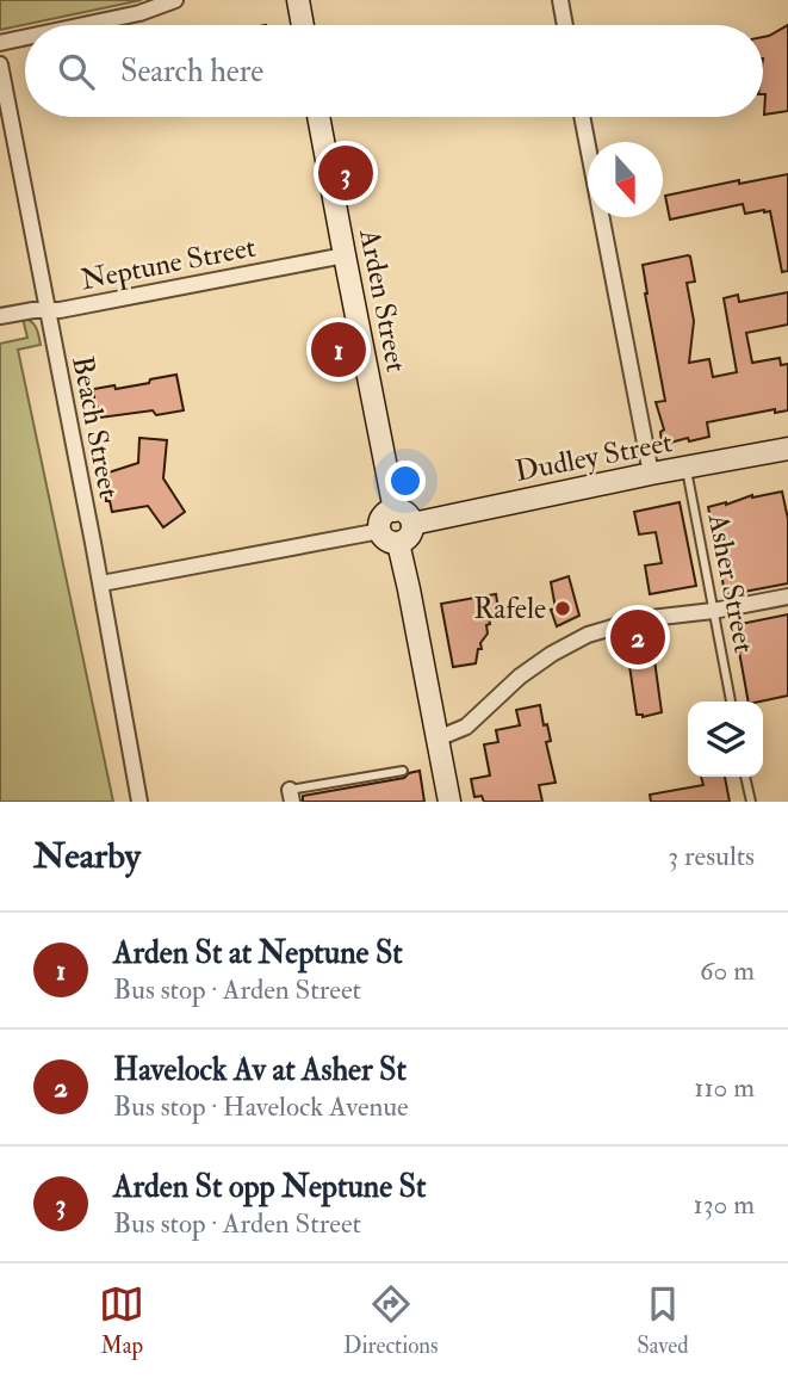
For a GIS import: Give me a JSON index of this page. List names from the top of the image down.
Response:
{
  "streets": {
    "main road": ["Arden Street", "Dudley Street"],
    "street": ["Neptune Street", "Beach Street"],
    "lane": ["Asher Street"]
  },
  "crossings": [
    ["Neptune Street", "Arden Street"],
    ["Neptune Street", "Beach Street"],
    ["Arden Street", "Dudley Street"],
    ["Dudley Street", "Asher Street"]
  ],
  "places": ["Rafele"],
  "north": "bottom",
  "page": {
    "search": "Search here",
    "pins": ["3", "1", "2"],
    "heading": ["Nearby", "3 results"],
    "list": [
      {
        "mark": "1",
        "name": "Arden St at Neptune St",
        "note": "Bus stop · Arden Street",
        "value": "60 m"
      },
      {
        "mark": "2",
        "name": "Havelock Av at Asher St",
        "note": "Bus stop · Havelock Avenue",
        "value": "110 m"
      },
      {
        "mark": "3",
        "name": "Arden St opp Neptune St",
        "note": "Bus stop · Arden Street",
        "value": "130 m"
      }
    ],
    "nav": ["Map", "Directions", "Saved"]
  }
}
